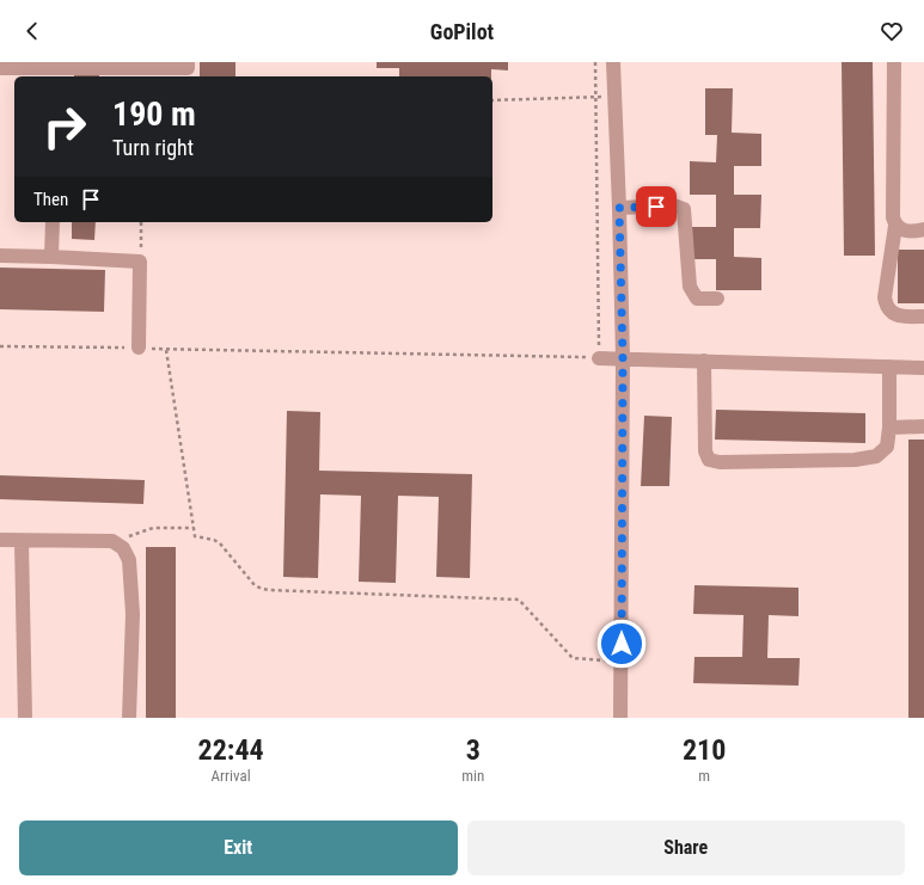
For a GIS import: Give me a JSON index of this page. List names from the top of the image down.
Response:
{
  "page": {
    "header": "GoPilot",
    "turn": ["190 m", "Turn right"],
    "then": "Then",
    "eta": [
      "22:44",
      "Arrival",
      "3",
      "min",
      "210",
      "m"
    ],
    "buttons": ["Exit", "Share"]
  }
}
